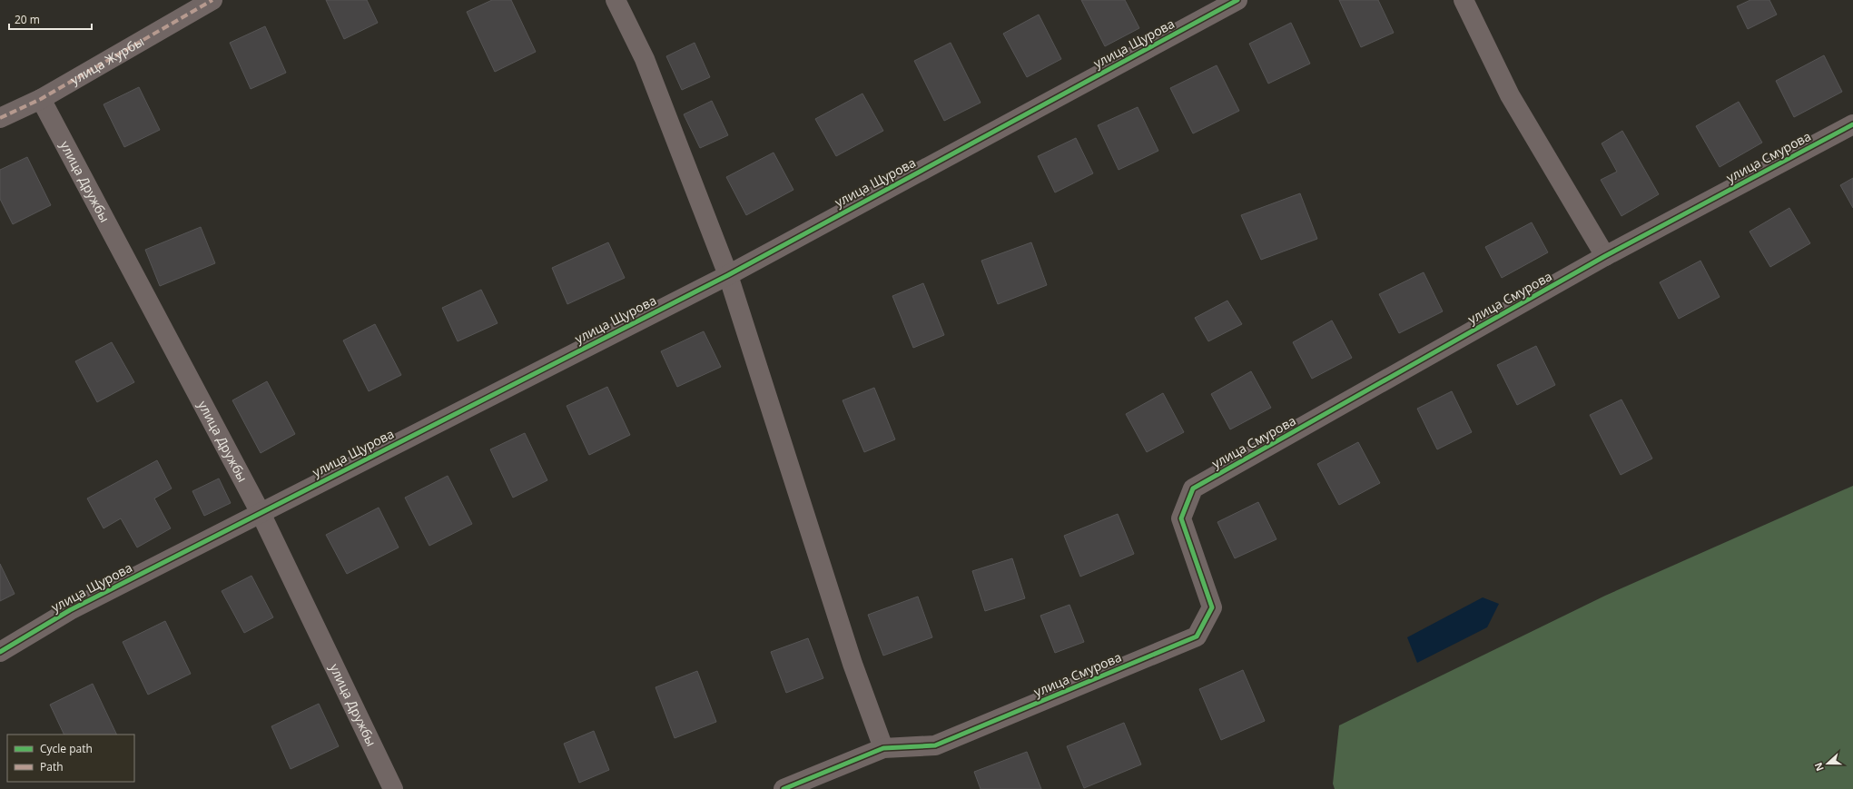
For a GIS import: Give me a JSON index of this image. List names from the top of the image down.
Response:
{
  "streets": {
    "street": [
      "улица Щурова",
      "улица Журбы",
      "улица Смурова",
      "улица Дружбы"
    ]
  },
  "crossings": [
    ["улица Щурова", "улица Дружбы"],
    ["улица Журбы", "улица Дружбы"]
  ],
  "legend": ["Cycle path", "Path"],
  "scale_bar": "20 m",
  "north": "left"
}
